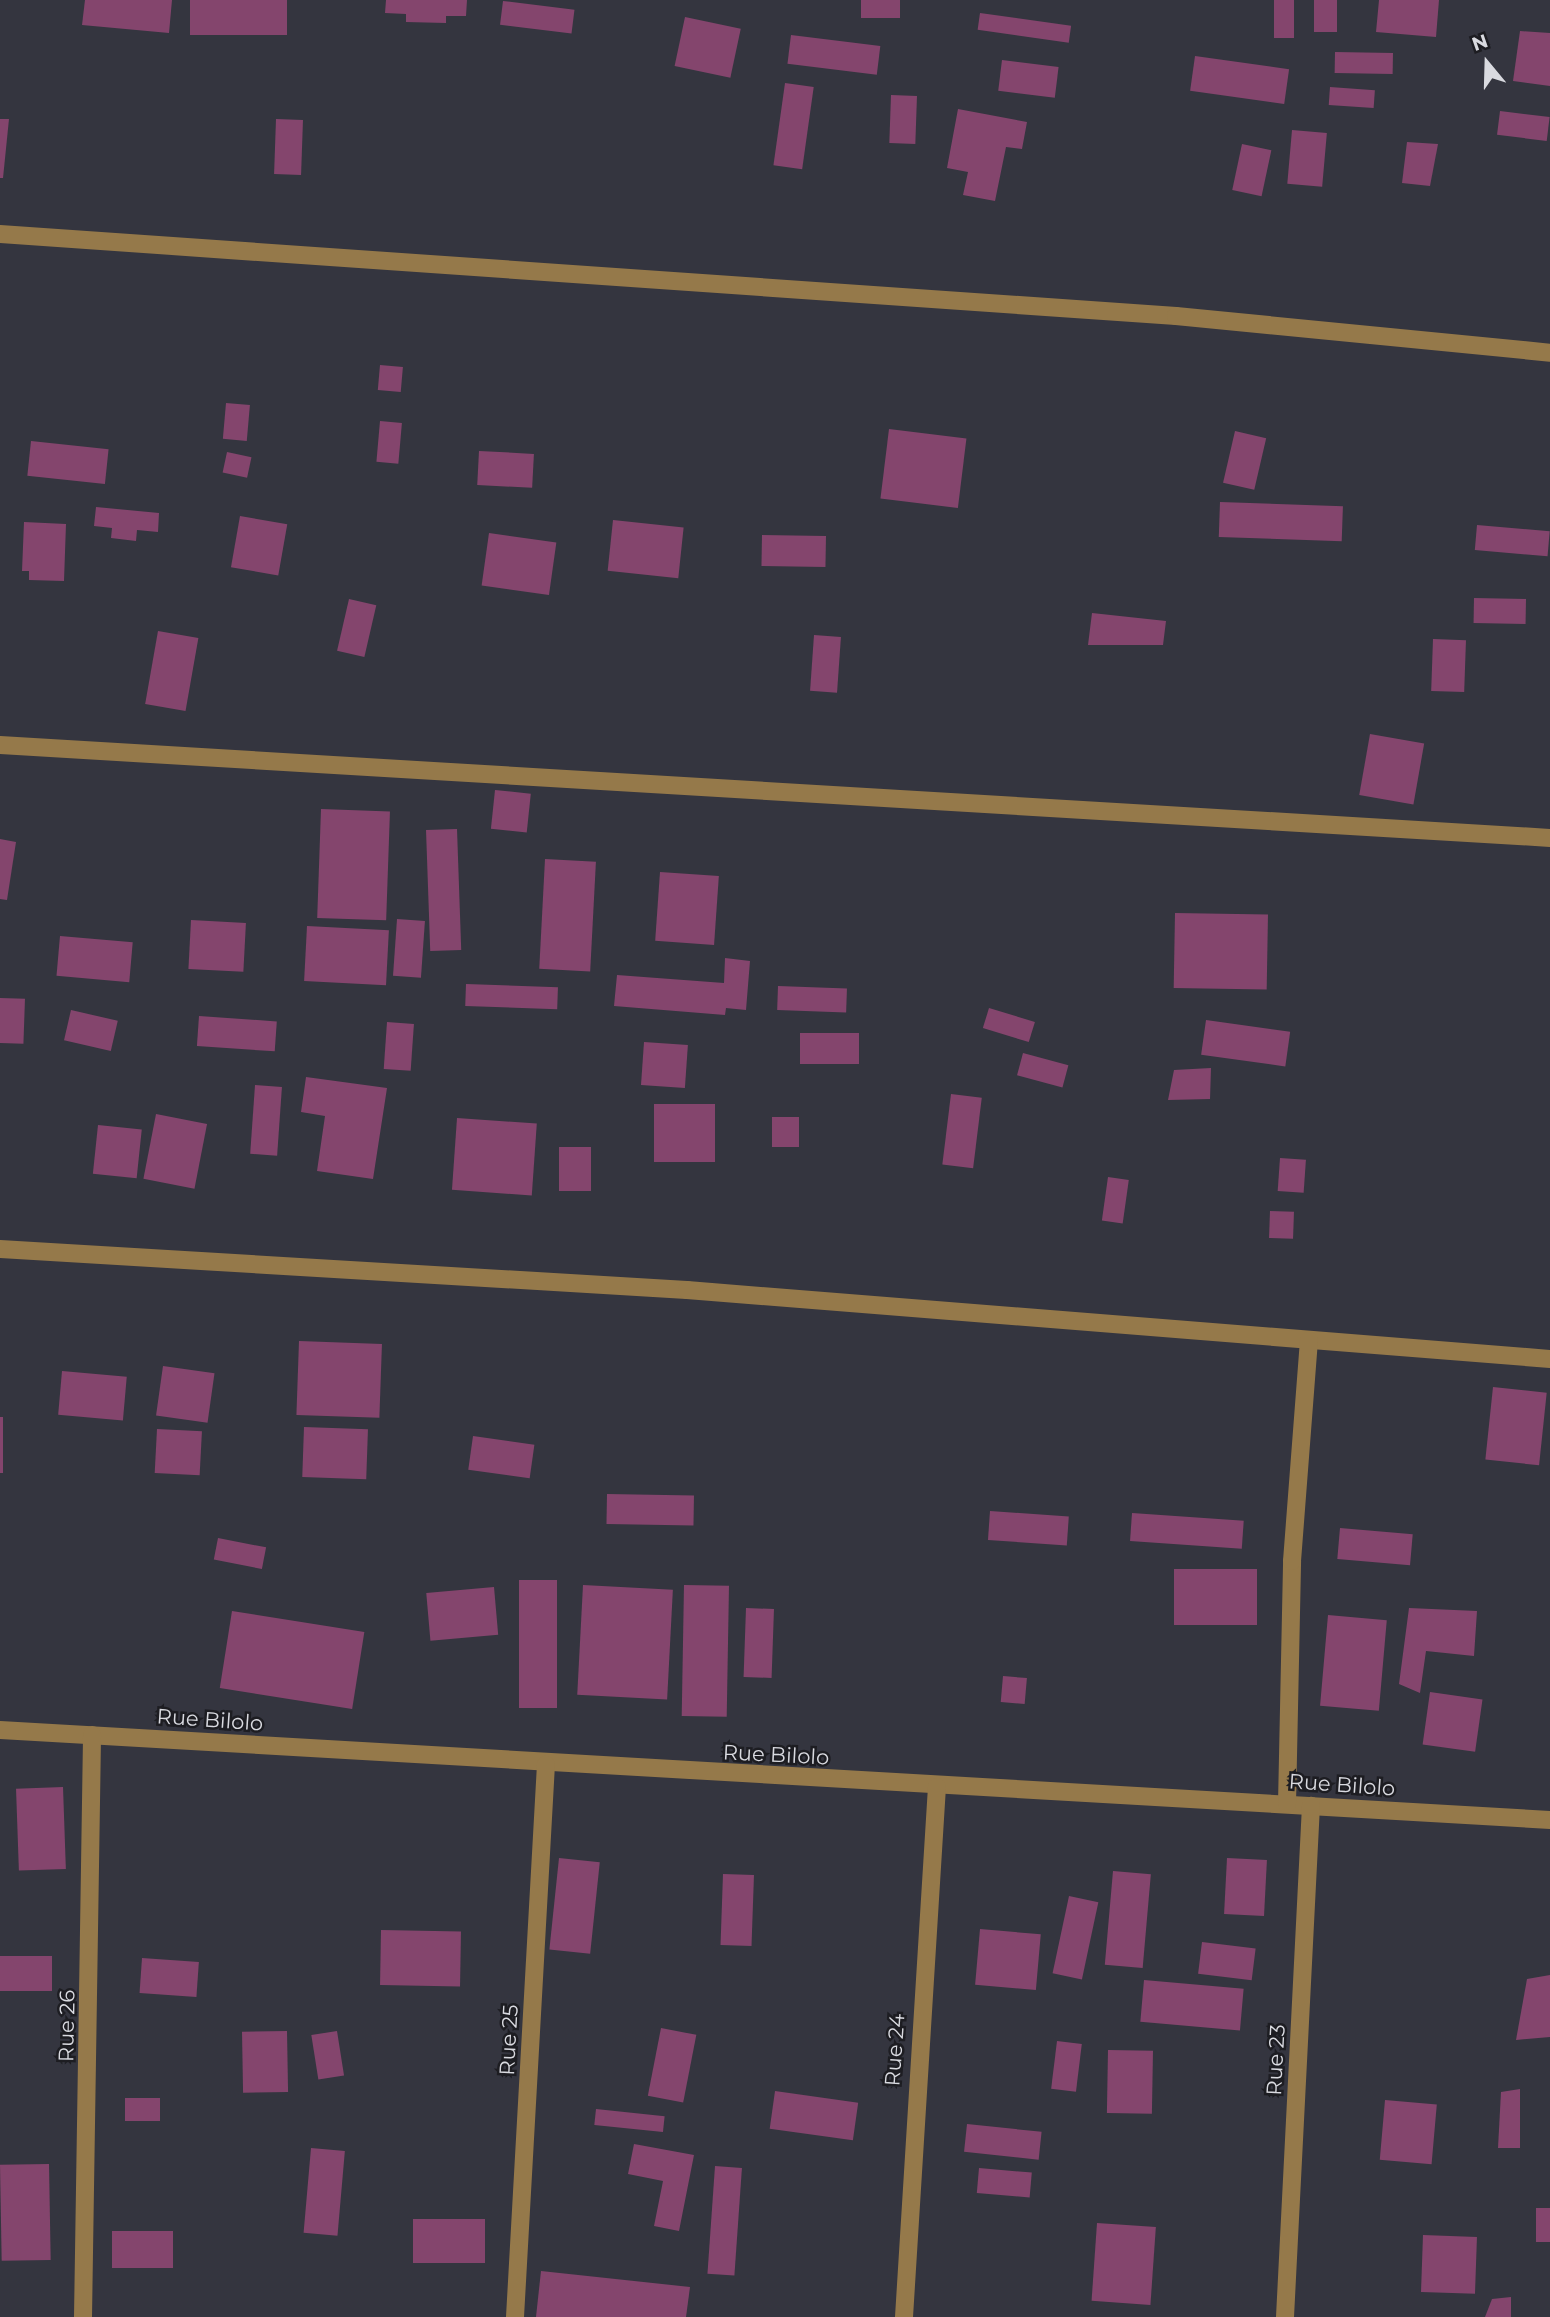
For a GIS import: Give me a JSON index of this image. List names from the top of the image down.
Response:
{
  "streets": {
    "street": [
      "Rue Bilolo",
      "Rue 26",
      "Rue 25",
      "Rue 24",
      "Rue 23"
    ]
  },
  "crossings": [
    ["Rue Bilolo", "Rue 26"],
    ["Rue Bilolo", "Rue 25"],
    ["Rue Bilolo", "Rue 24"],
    ["Rue Bilolo", "Rue 23"]
  ],
  "north": "top"
}
